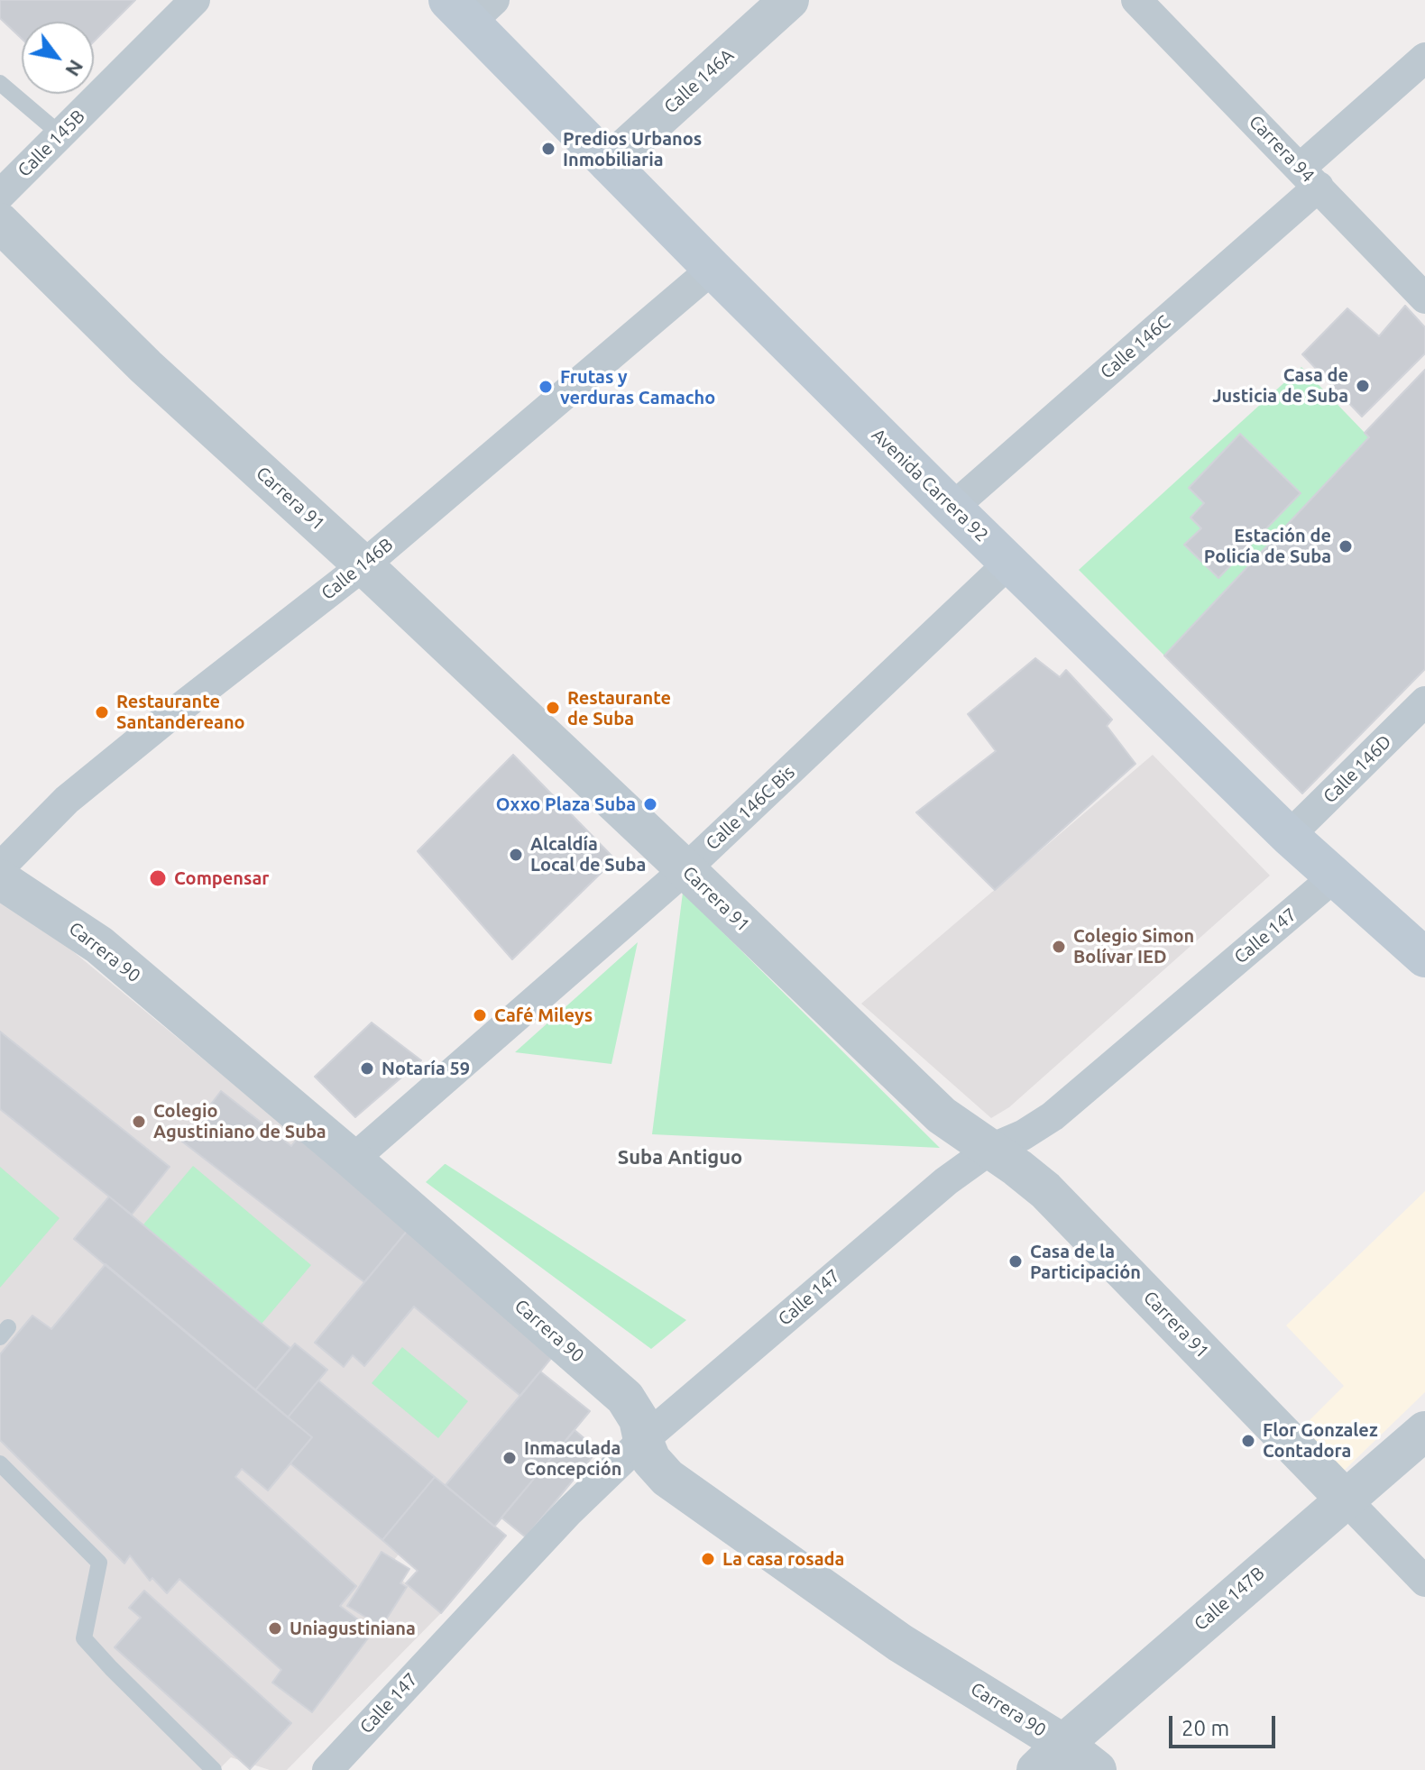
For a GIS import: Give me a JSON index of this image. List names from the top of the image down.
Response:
{
  "streets": {
    "main road": ["Avenida Carrera 92"],
    "street": [
      "Calle 146A",
      "Calle 145B",
      "Carrera 94",
      "Calle 146C",
      "Carrera 91",
      "Calle 146B",
      "Calle 146D",
      "Calle 146C Bis",
      "Calle 147",
      "Carrera 90",
      "Calle 147B"
    ]
  },
  "crossings": [
    ["Calle 146A", "Avenida Carrera 92"],
    ["Carrera 94", "Calle 146C"],
    ["Calle 146C", "Avenida Carrera 92"],
    ["Avenida Carrera 92", "Calle 146B"],
    ["Avenida Carrera 92", "Calle 146D"],
    ["Avenida Carrera 92", "Calle 146C Bis"],
    ["Avenida Carrera 92", "Calle 147"],
    ["Carrera 91", "Calle 146B"],
    ["Carrera 91", "Calle 146C Bis"],
    ["Carrera 91", "Calle 147"],
    ["Carrera 91", "Calle 147B"],
    ["Calle 146C Bis", "Carrera 90"],
    ["Calle 147", "Carrera 90"],
    ["Carrera 90", "Calle 147B"]
  ],
  "districts": ["Suba Antiguo"],
  "places": [
    "Predios Urbanos Inmobiliaria",
    "Casa de Justicia de Suba",
    "Frutas y verduras Camacho",
    "Estación de Policía de Suba",
    "Restaurante de Suba",
    "Restaurante Santandereano",
    "Oxxo Plaza Suba",
    "Alcaldía Local de Suba",
    "Compensar",
    "Colegio Simon Bolívar IED",
    "Café Mileys",
    "Notaría 59",
    "Colegio Agustiniano de Suba",
    "Casa de la Participación",
    "Flor Gonzalez Contadora",
    "Inmaculada Concepción",
    "La casa rosada",
    "Uniagustiniana"
  ],
  "scale_bar": "20 m",
  "north": "bottom right"
}
